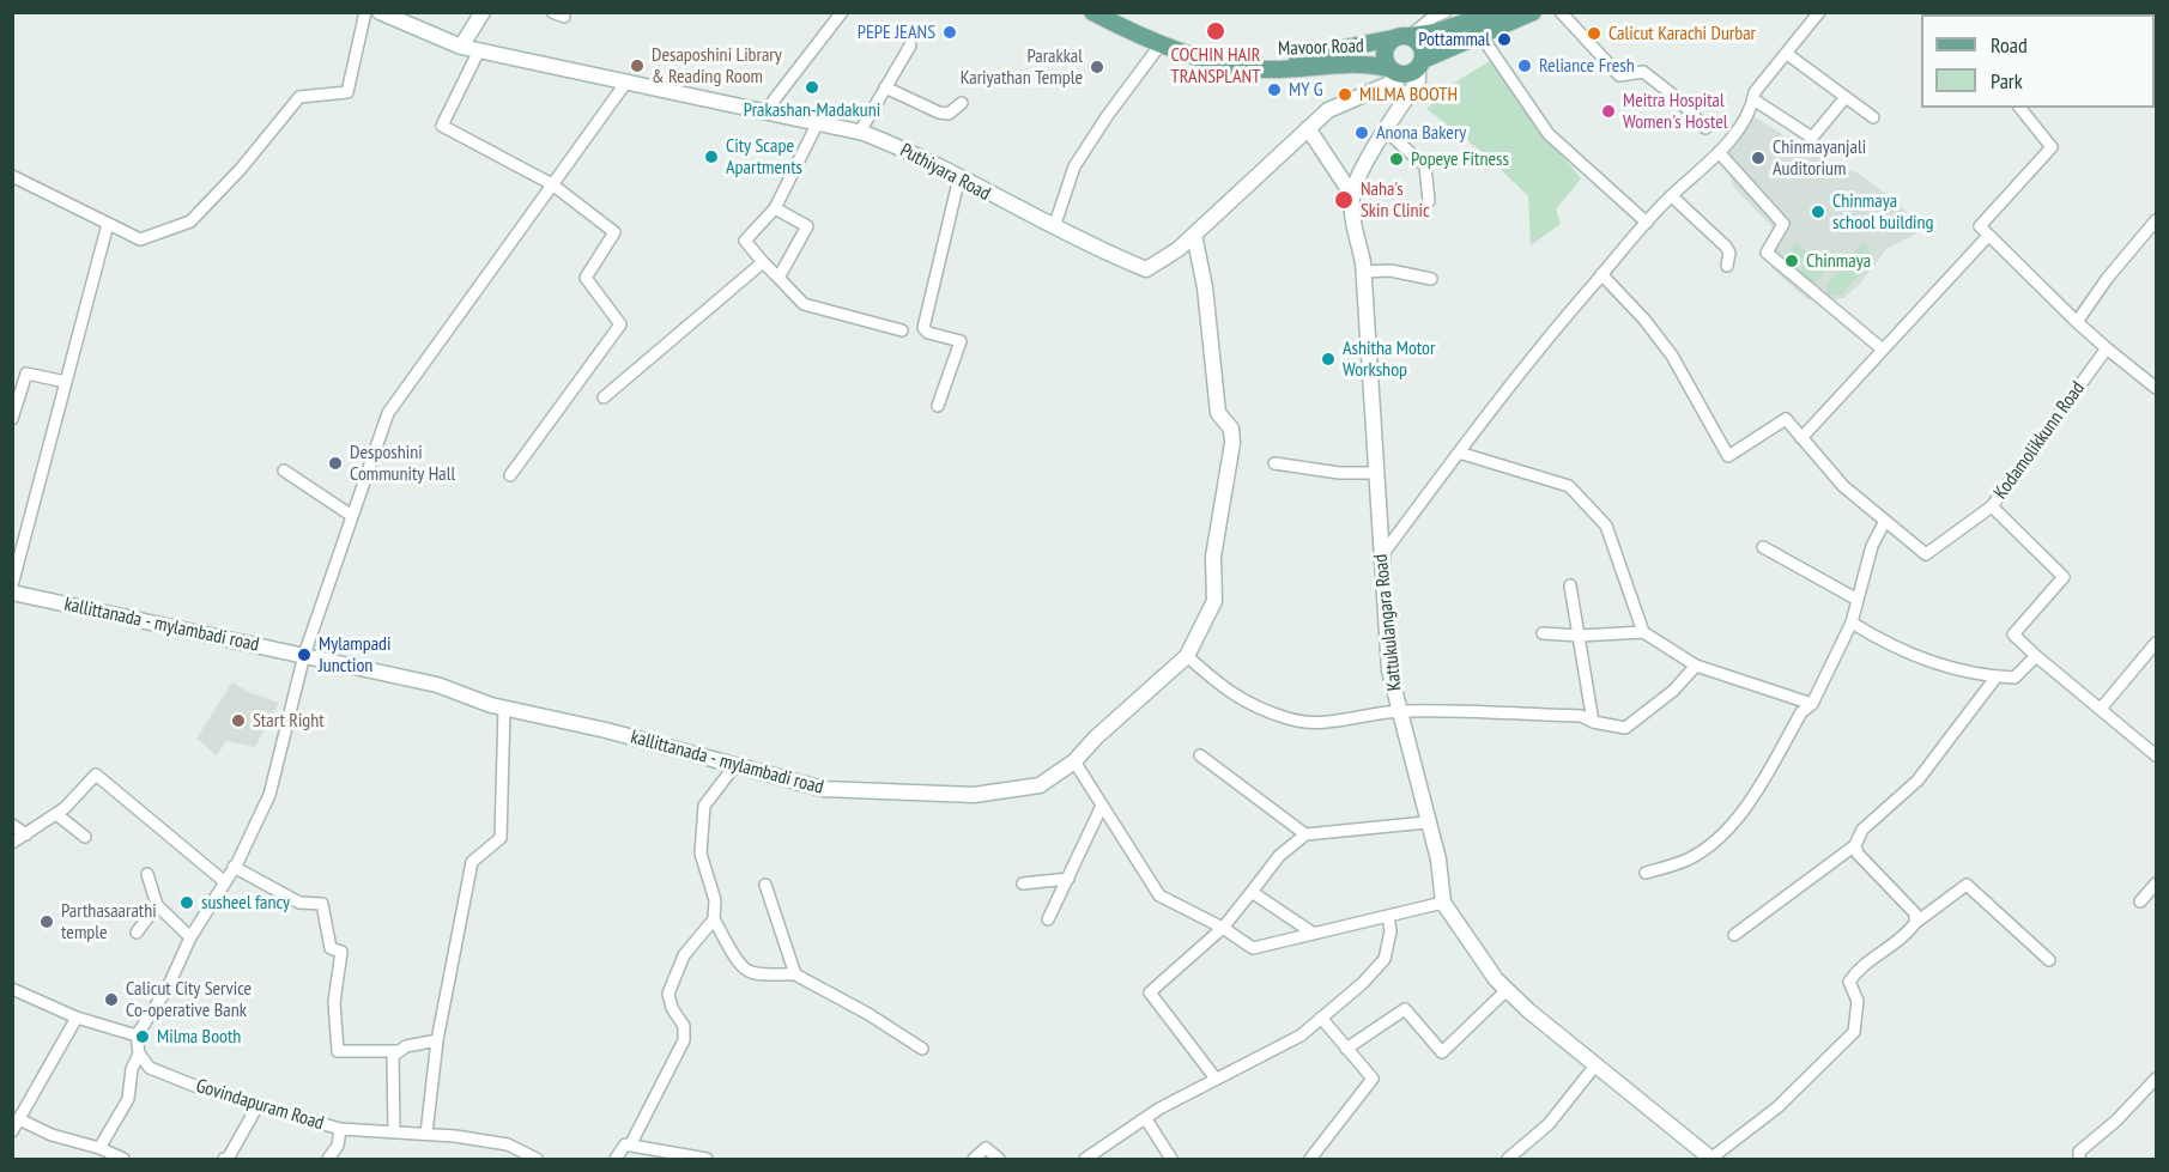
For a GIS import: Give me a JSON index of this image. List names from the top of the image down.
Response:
{
  "streets": {
    "main road": ["Mavoor Road"],
    "street": [
      "Puthiyara Road",
      "Kodamolikkunn Road",
      "Kattukulangara Road",
      "kallittanada - mylambadi road",
      "Govindapuram Road"
    ]
  },
  "crossings": [
    ["Mavoor Road", "Puthiyara Road"],
    ["Mavoor Road", "Kattukulangara Road"],
    ["Puthiyara Road", "kallittanada - mylambadi road"]
  ],
  "places": [
    "COCHIN HAIR TRANSPLANT",
    "PEPE JEANS",
    "Calicut Karachi Durbar",
    "Pottammal",
    "Desaposhini Library & Reading Room",
    "Reliance Fresh",
    "Parakkal Kariyathan Temple",
    "Prakashan-Madakuni",
    "MY G",
    "MILMA BOOTH",
    "Meitra Hospital Women's Hostel",
    "Anona Bakery",
    "City Scape Apartments",
    "Chinmayanjali Auditorium",
    "Popeye Fitness",
    "Naha's Skin Clinic",
    "Chinmaya school building",
    "Chinmaya",
    "Ashitha Motor Workshop",
    "Desposhini Community Hall",
    "Mylampadi Junction",
    "Start Right",
    "susheel fancy",
    "Parthasaarathi temple",
    "Calicut City Service Co-operative Bank",
    "Milma Booth"
  ],
  "legend": ["Road", "Park"]
}
